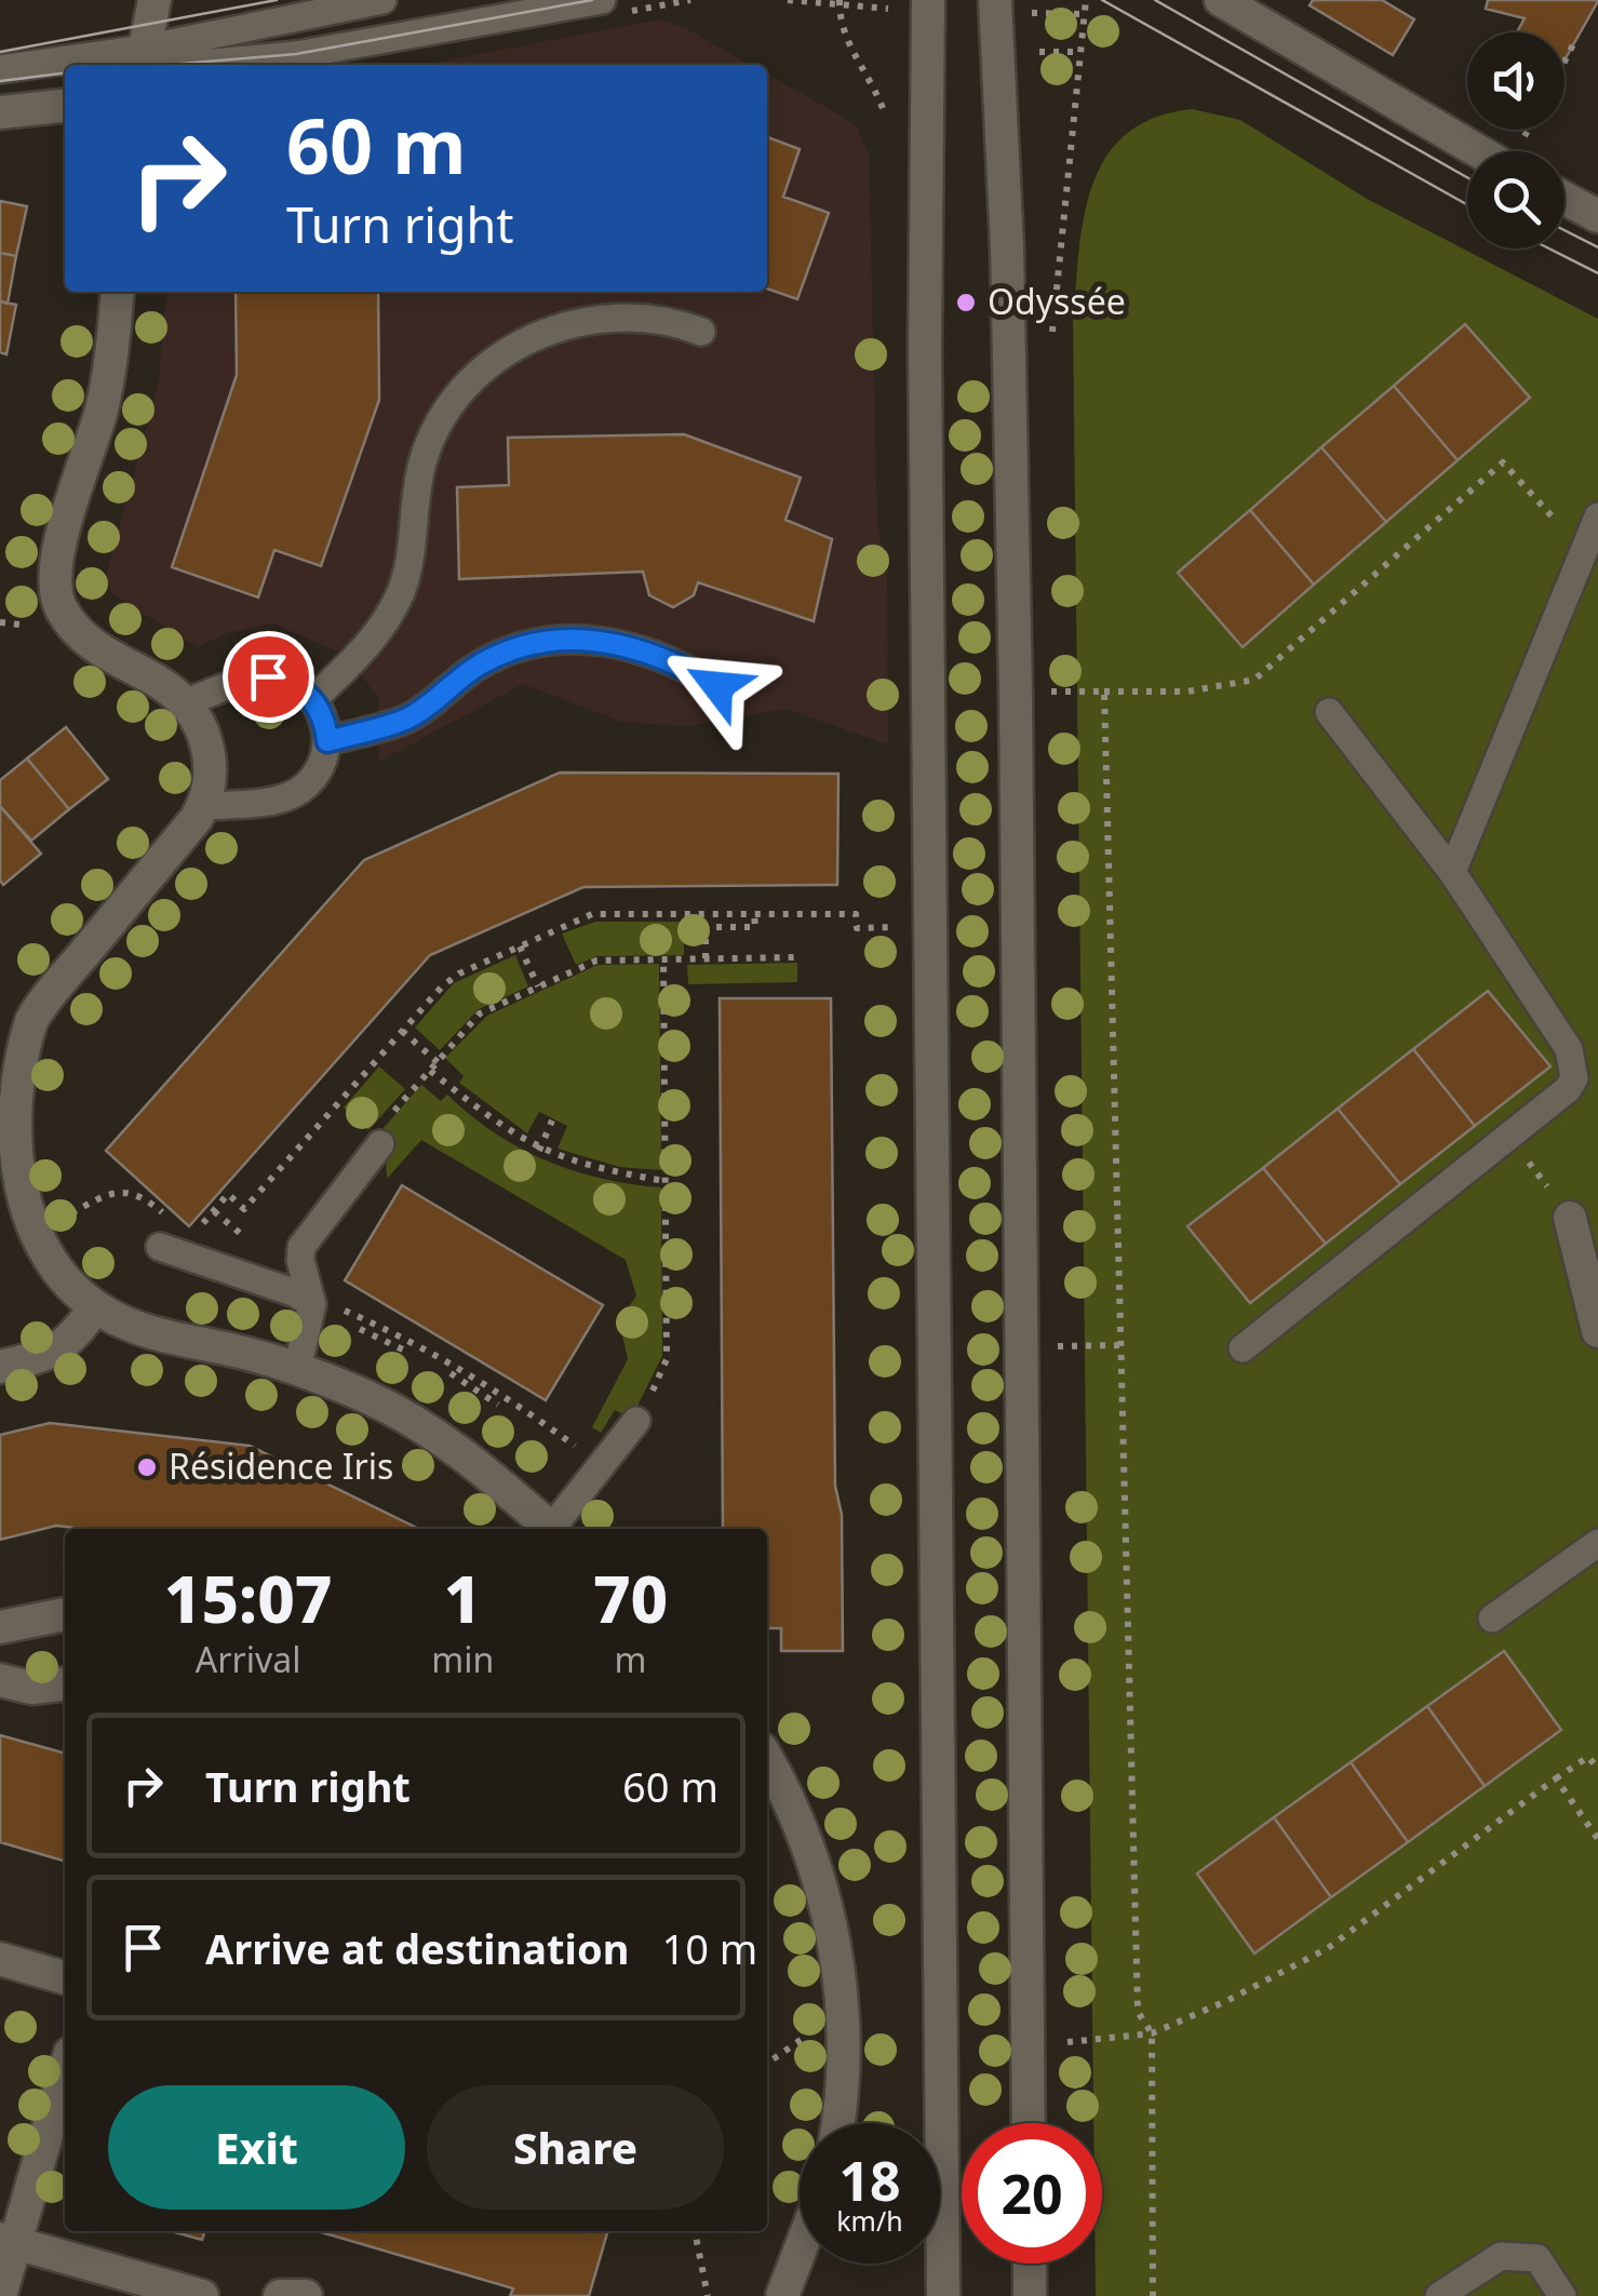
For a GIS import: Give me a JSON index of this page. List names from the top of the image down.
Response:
{
  "places": ["Odyssée", "Résidence Iris"],
  "page": {
    "turn": ["60 m", "Turn right"],
    "eta": [
      "15:07",
      "Arrival",
      "1",
      "min",
      "70",
      "m"
    ],
    "list": [
      {
        "name": "Turn right",
        "value": "60 m"
      },
      {
        "name": "Arrive at destination",
        "value": "10 m"
      }
    ],
    "buttons": ["Exit", "Share"],
    "speed": "18 km/h",
    "limit": "20"
  }
}
